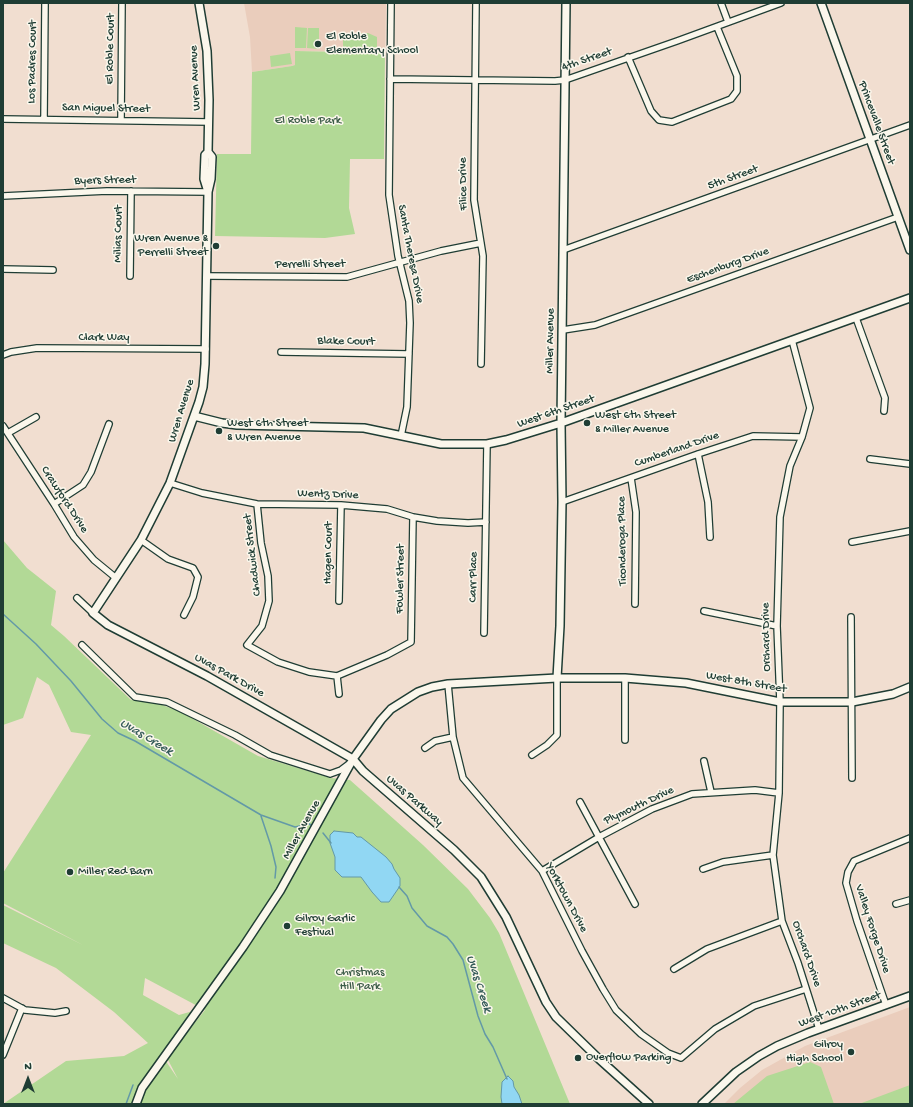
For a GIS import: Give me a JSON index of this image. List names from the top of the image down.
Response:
{
  "streets": {
    "street": [
      "El Roble Court",
      "4th Street",
      "Los Padres Court",
      "Wren Avenue",
      "San Miguel Street",
      "Princevalle Street",
      "5th Street",
      "Byers Street",
      "Filice Drive",
      "Milias Court",
      "Santa Theresa Drive",
      "Perrelli Street",
      "Eschenburg Drive",
      "Clark Way",
      "Miller Avenue",
      "Blake Court",
      "West 6th Street",
      "Cumberland Drive",
      "Wentz Drive",
      "Crawford Drive",
      "Ticonderoga Place",
      "Hagen Court",
      "Chadwick Street",
      "Carr Place",
      "Fowler Street",
      "Orchard Drive",
      "Uvas Park Drive",
      "West 8th Street",
      "Uvas Parkway",
      "Plymouth Drive",
      "Yorktown Drive",
      "Valley Forge Drive",
      "West 10th Street"
    ]
  },
  "crossings": [
    ["El Roble Court", "San Miguel Street"],
    ["4th Street", "Filice Drive"],
    ["4th Street", "Santa Theresa Drive"],
    ["4th Street", "Miller Avenue"],
    ["Los Padres Court", "San Miguel Street"],
    ["Wren Avenue", "San Miguel Street"],
    ["Wren Avenue", "Byers Street"],
    ["Wren Avenue", "Perrelli Street"],
    ["Wren Avenue", "Clark Way"],
    ["Wren Avenue", "West 6th Street"],
    ["Wren Avenue", "Wentz Drive"],
    ["Wren Avenue", "Crawford Drive"],
    ["Wren Avenue", "Uvas Park Drive"],
    ["Princevalle Street", "5th Street"],
    ["Princevalle Street", "Eschenburg Drive"],
    ["5th Street", "Miller Avenue"],
    ["Byers Street", "Milias Court"],
    ["Filice Drive", "Perrelli Street"],
    ["Santa Theresa Drive", "Perrelli Street"],
    ["Santa Theresa Drive", "Blake Court"],
    ["Santa Theresa Drive", "West 6th Street"],
    ["Eschenburg Drive", "Miller Avenue"],
    ["Miller Avenue", "West 6th Street"],
    ["Miller Avenue", "Cumberland Drive"],
    ["Miller Avenue", "Uvas Park Drive"],
    ["Miller Avenue", "West 8th Street"],
    ["Miller Avenue", "Uvas Parkway"],
    ["Miller Avenue", "Yorktown Drive"],
    ["West 6th Street", "Carr Place"],
    ["West 6th Street", "Orchard Drive"],
    ["Cumberland Drive", "Ticonderoga Place"],
    ["Cumberland Drive", "Orchard Drive"],
    ["Wentz Drive", "Hagen Court"],
    ["Wentz Drive", "Chadwick Street"],
    ["Wentz Drive", "Carr Place"],
    ["Wentz Drive", "Fowler Street"],
    ["Chadwick Street", "Fowler Street"],
    ["Orchard Drive", "West 8th Street"],
    ["Orchard Drive", "Plymouth Drive"],
    ["Orchard Drive", "Yorktown Drive"],
    ["Orchard Drive", "West 10th Street"],
    ["Uvas Park Drive", "Uvas Parkway"],
    ["Plymouth Drive", "Yorktown Drive"],
    ["Valley Forge Drive", "West 10th Street"]
  ],
  "water": ["Uvas Creek"],
  "parks": ["El Roble Park", "Christmas Hill Park"],
  "places": [
    "El Roble Elementary School",
    "Wren Avenue & Perrelli Street",
    "West 6th Street & Miller Avenue",
    "West 6th Street & Wren Avenue",
    "Miller Red Barn",
    "Gilroy Garlic Festival",
    "Gilroy High School",
    "Overflow Parking"
  ],
  "north": "top"
}
